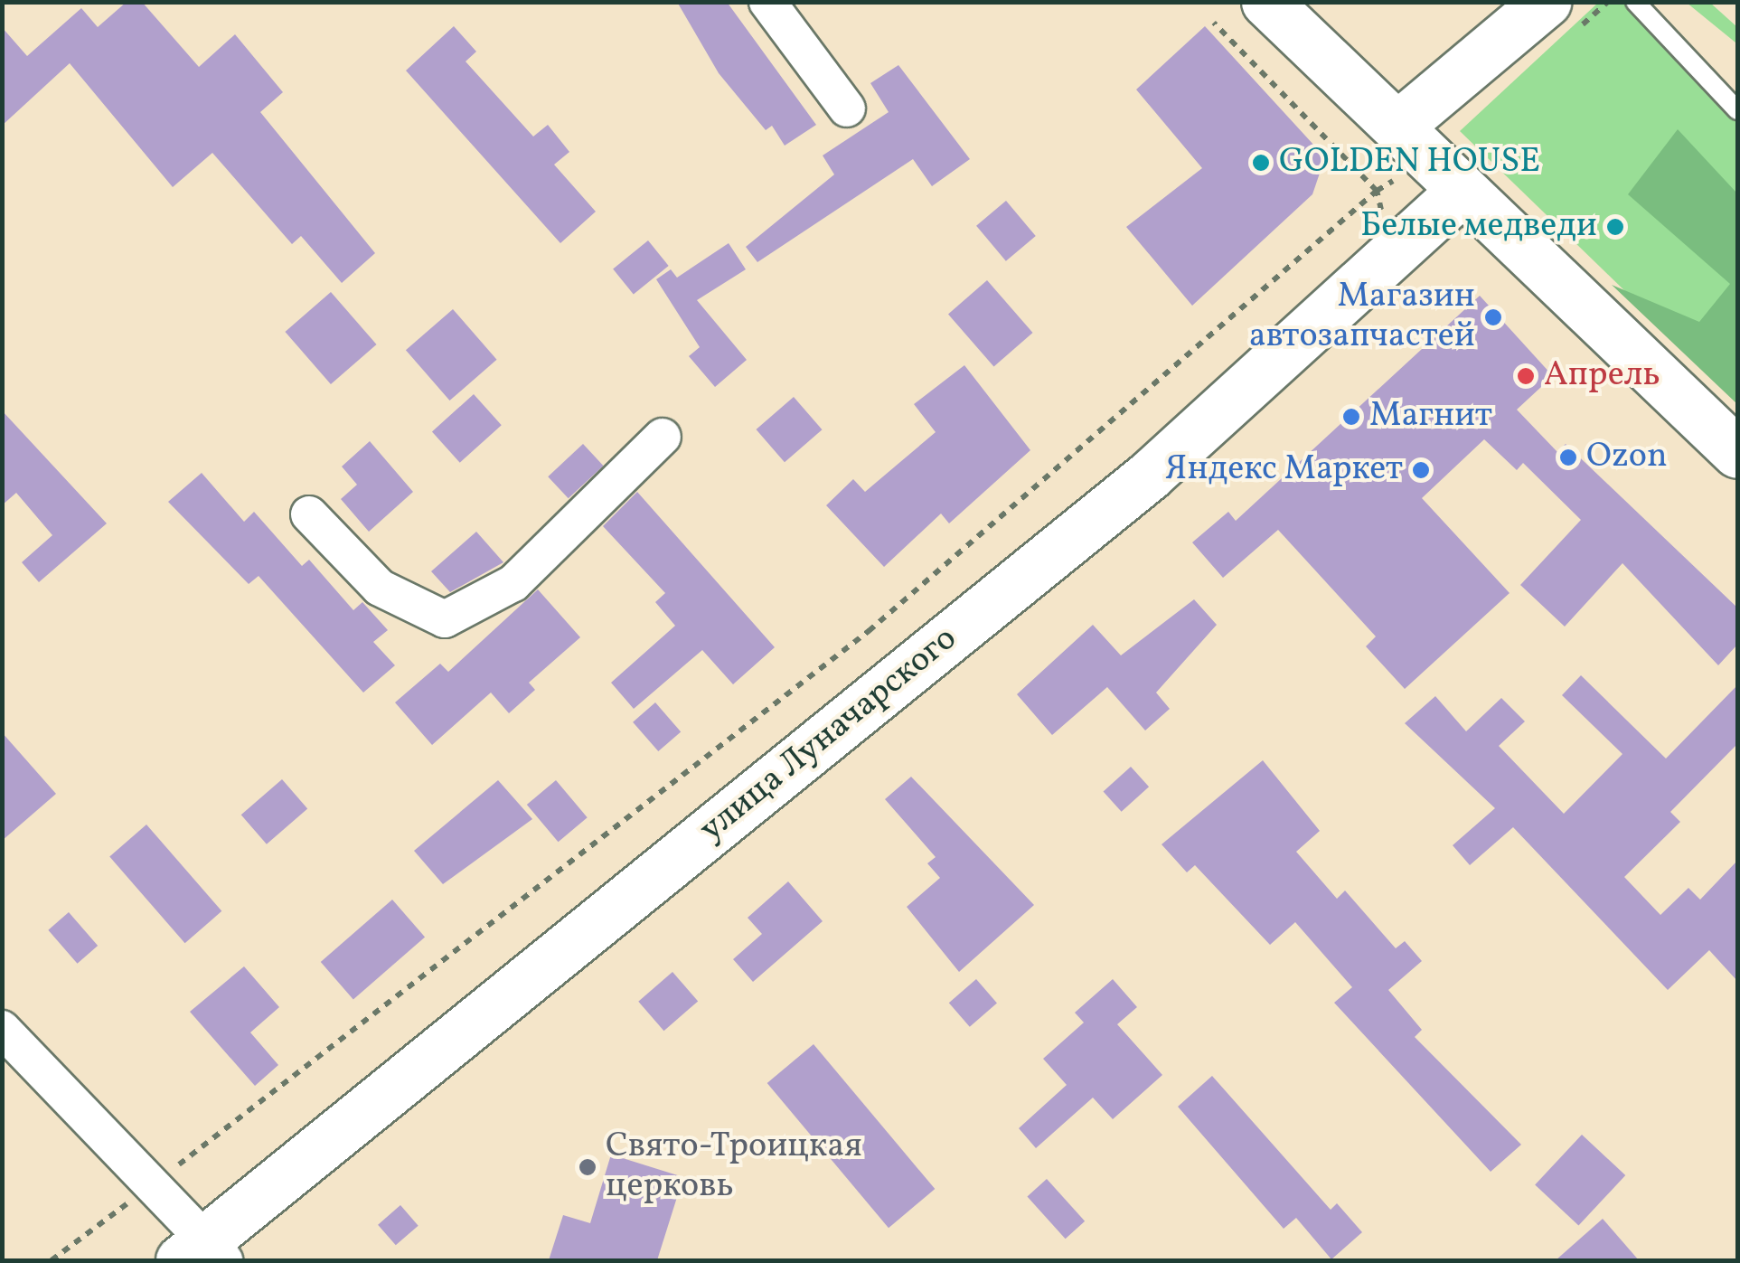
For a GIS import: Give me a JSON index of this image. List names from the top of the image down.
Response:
{
  "streets": {
    "main road": ["улица Луначарского"]
  },
  "places": [
    "GOLDEN HOUSE",
    "Белые медведи",
    "Магазин автозапчастей",
    "Апрель",
    "Магнит",
    "Ozon",
    "Яндекс Маркет",
    "Свято-Троицкая церковь"
  ]
}
